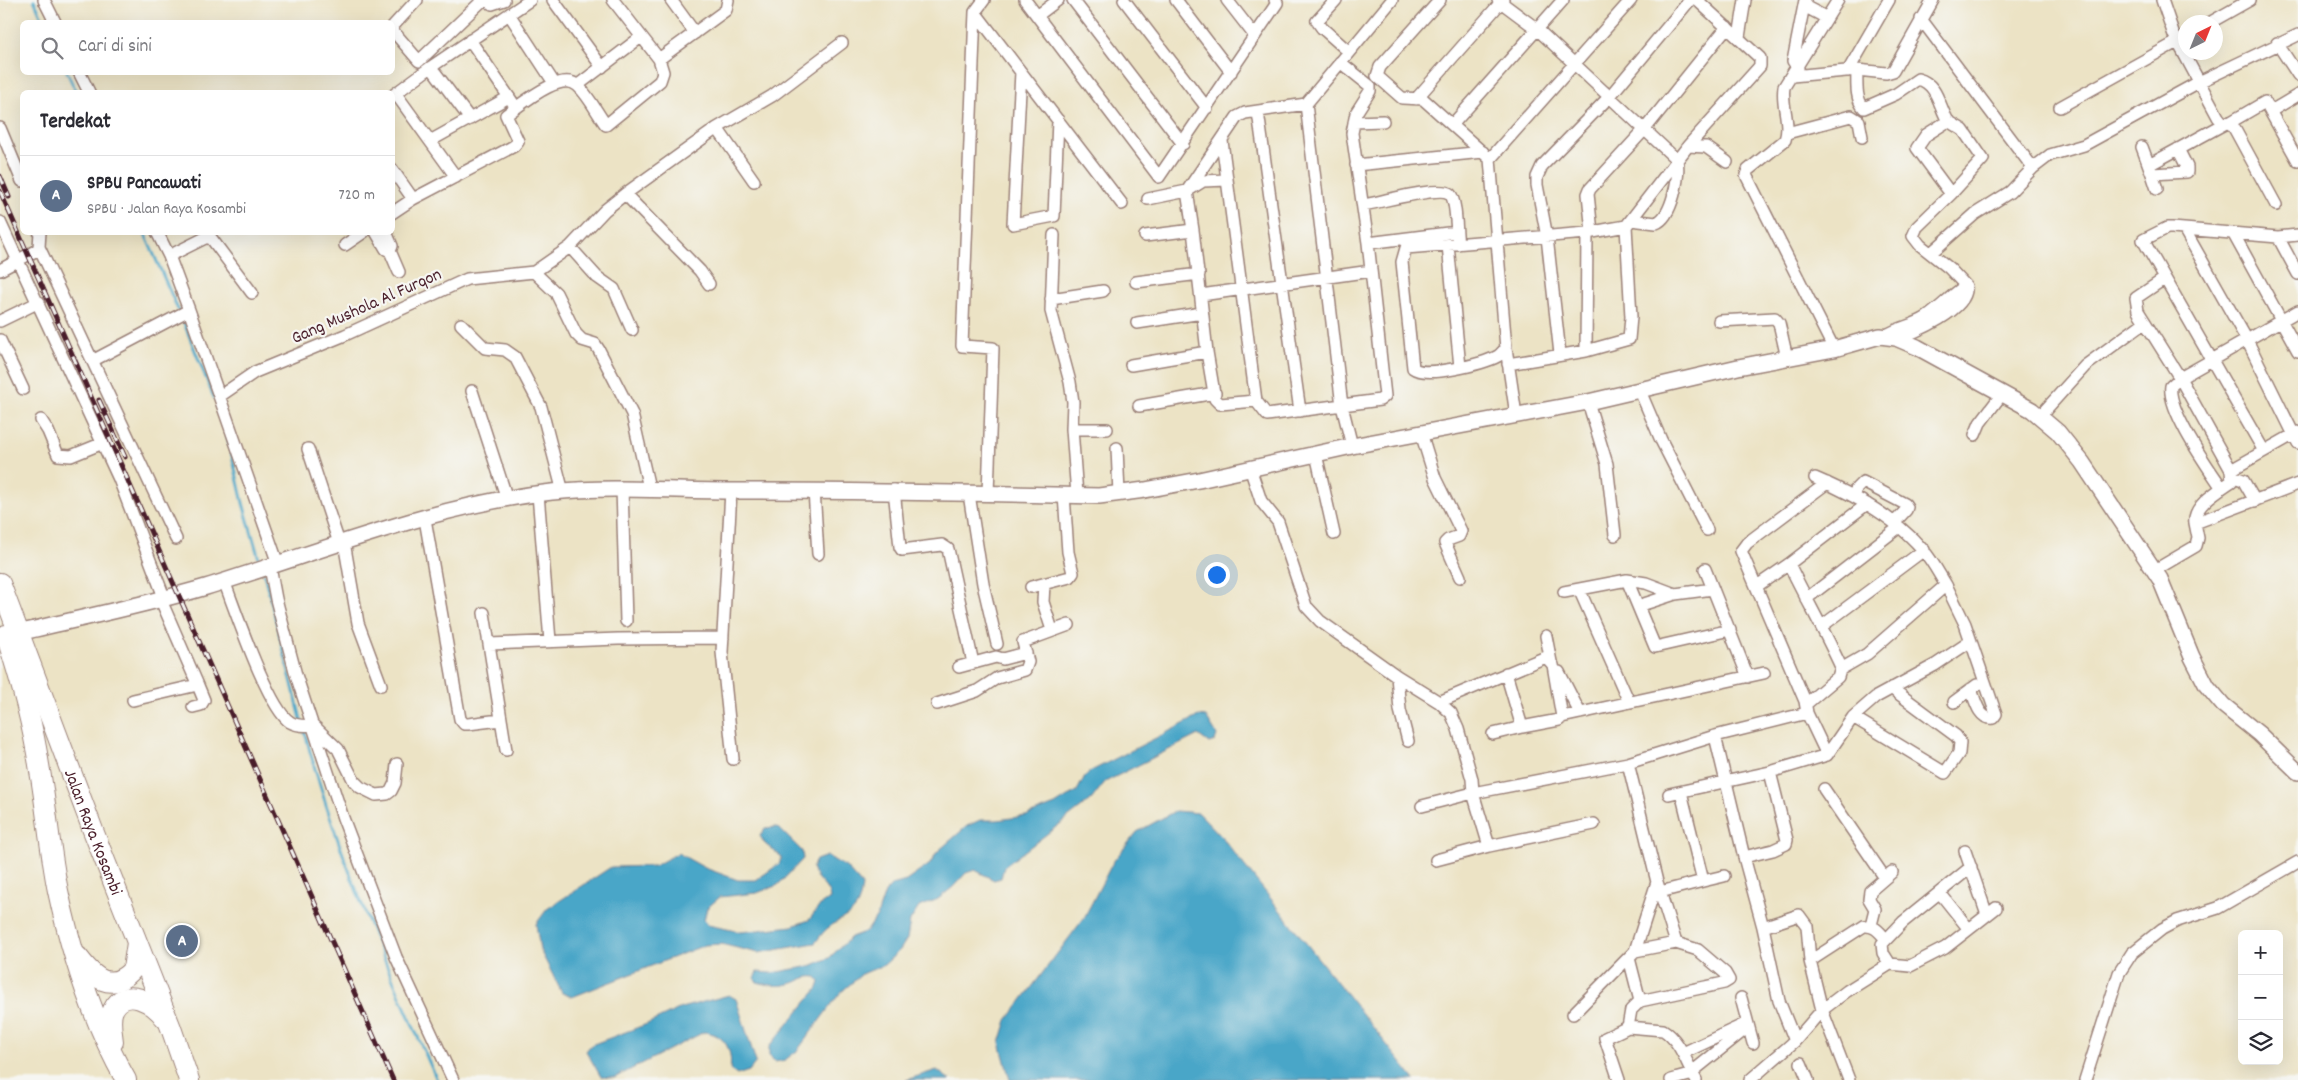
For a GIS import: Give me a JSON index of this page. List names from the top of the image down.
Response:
{
  "streets": {
    "highway": ["Jalan Raya Kosambi"],
    "street": ["Gang Mushola Al Furqon"]
  },
  "north": "top right",
  "page": {
    "search": "Cari di sini",
    "heading": "Terdekat",
    "list": [
      {
        "mark": "A",
        "name": "SPBU Pancawati",
        "note": "SPBU · Jalan Raya Kosambi",
        "value": "720 m"
      }
    ],
    "pins": "A",
    "map_buttons": ["+", "−"]
  }
}
